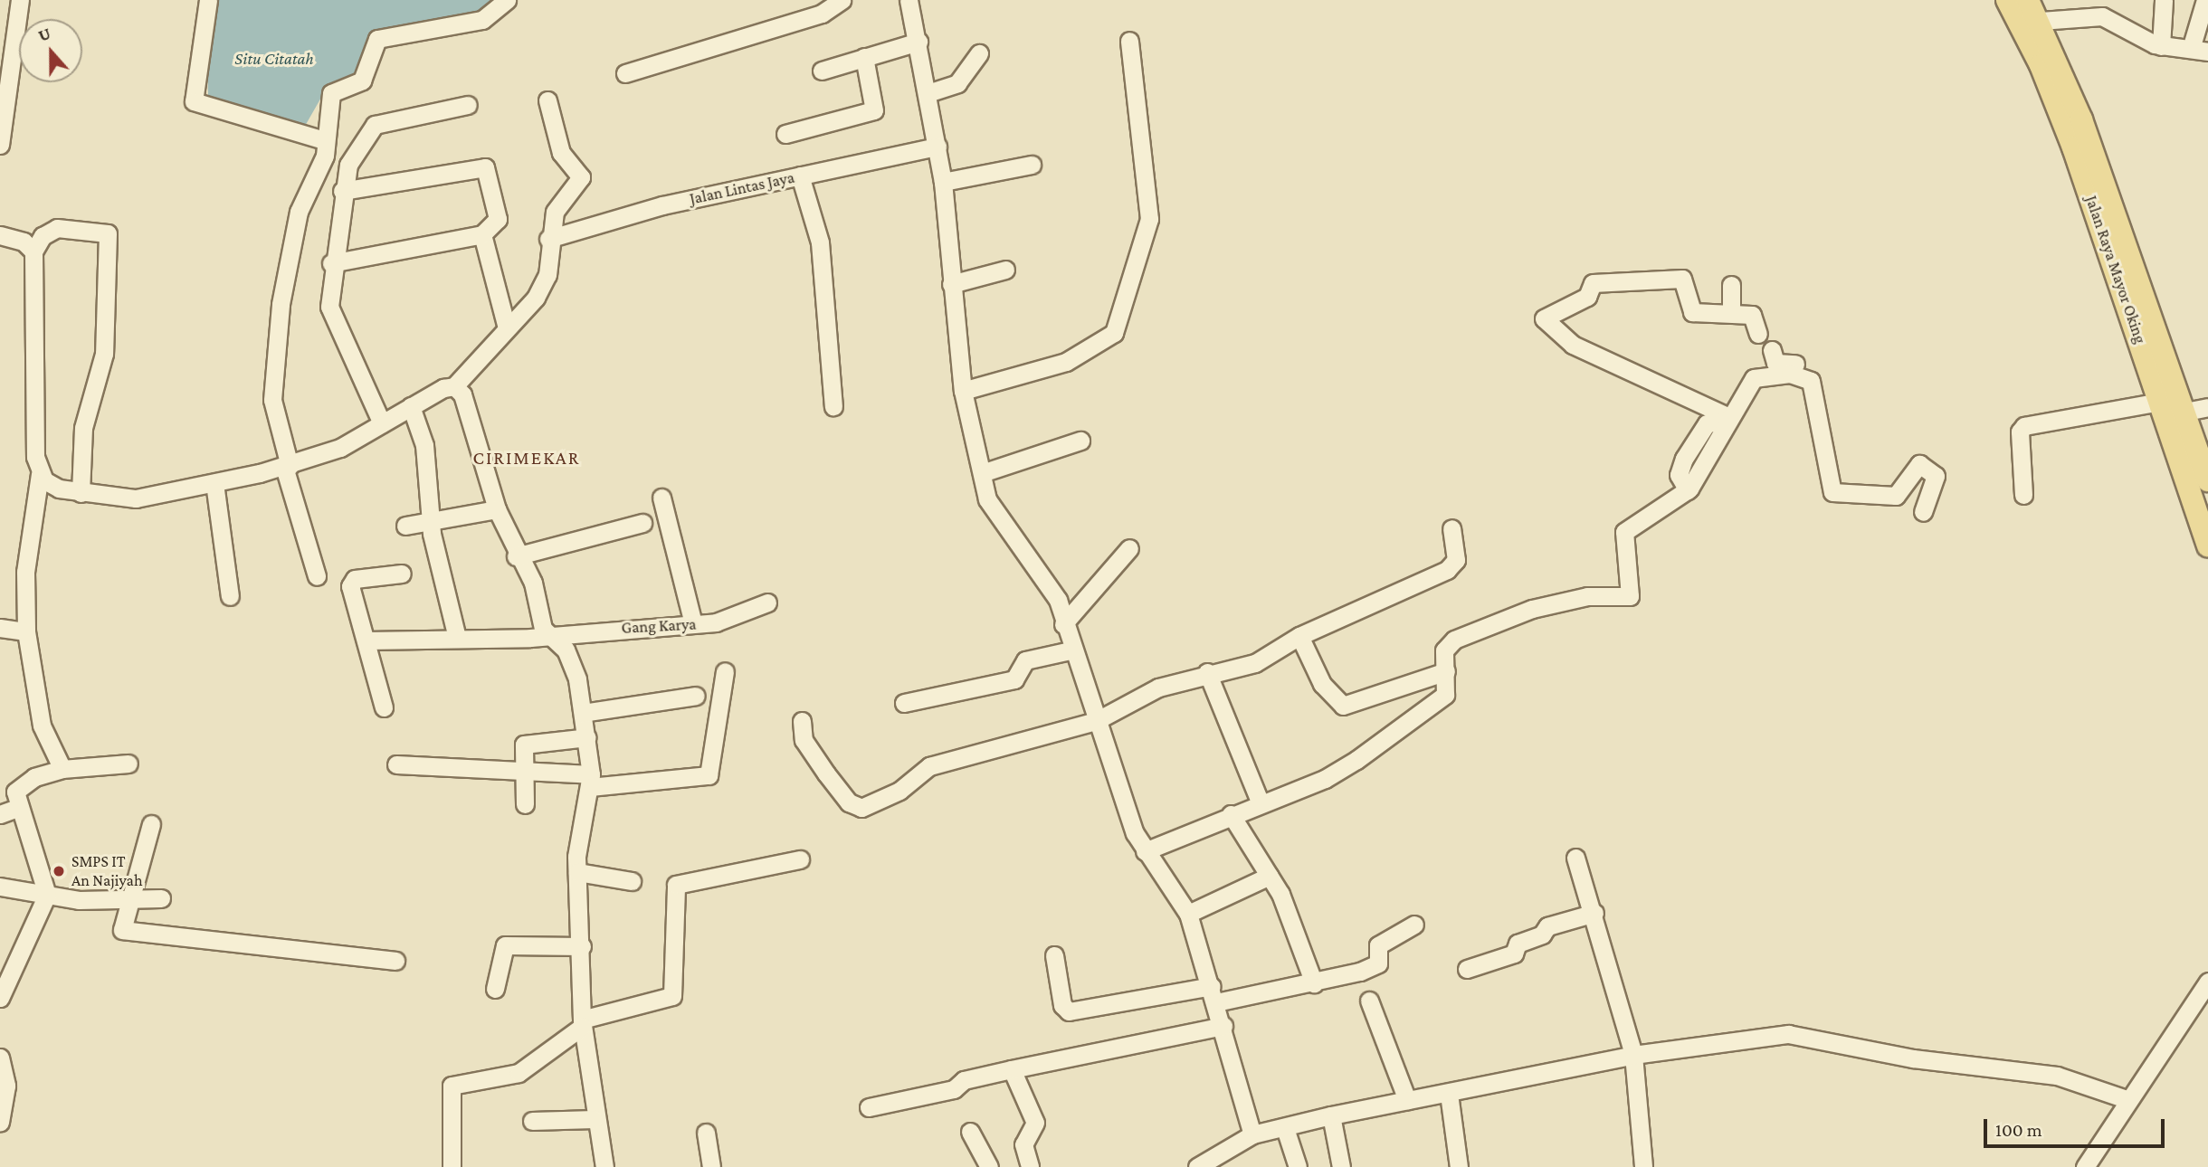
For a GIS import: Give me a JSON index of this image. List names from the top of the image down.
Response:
{
  "streets": {
    "main road": ["Jalan Raya Mayor Oking"],
    "street": ["Jalan Lintas Jaya", "Gang Karya"]
  },
  "districts": ["CIRIMEKAR"],
  "water": ["Situ Citatah"],
  "places": ["SMPS IT An Najiyah"],
  "scale_bar": "100 m",
  "north": "top"
}
